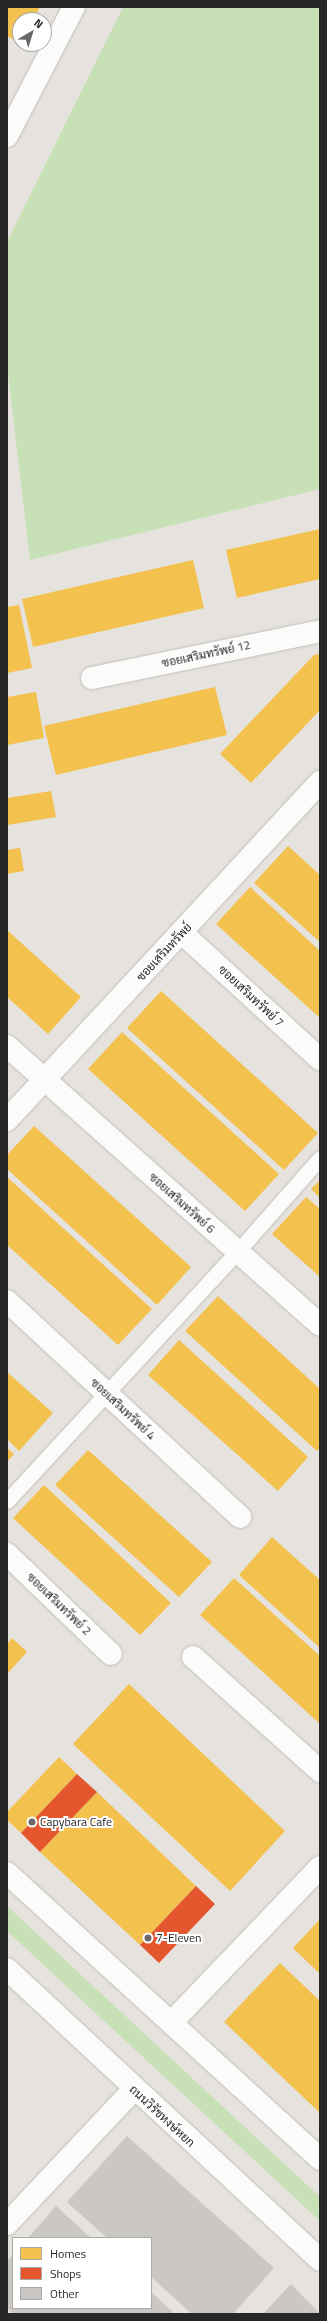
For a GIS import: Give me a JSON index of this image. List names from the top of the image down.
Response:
{
  "streets": {
    "street": [
      "ซอยเสริมทรัพย์ 12",
      "ซอยเสริมทรัพย์",
      "ซอยเสริมทรัพย์ 7",
      "ซอยเสริมทรัพย์ 6",
      "ซอยเสริมทรัพย์ 4",
      "ซอยเสริมทรัพย์ 2",
      "ถนนวิรัชหงษ์หยก"
    ]
  },
  "crossings": [
    ["ซอยเสริมทรัพย์", "ซอยเสริมทรัพย์ 7"],
    ["ซอยเสริมทรัพย์", "ซอยเสริมทรัพย์ 6"]
  ],
  "places": ["Capybara Cafe", "7-Eleven"],
  "legend": ["Homes", "Shops", "Other"],
  "north": "top right"
}
